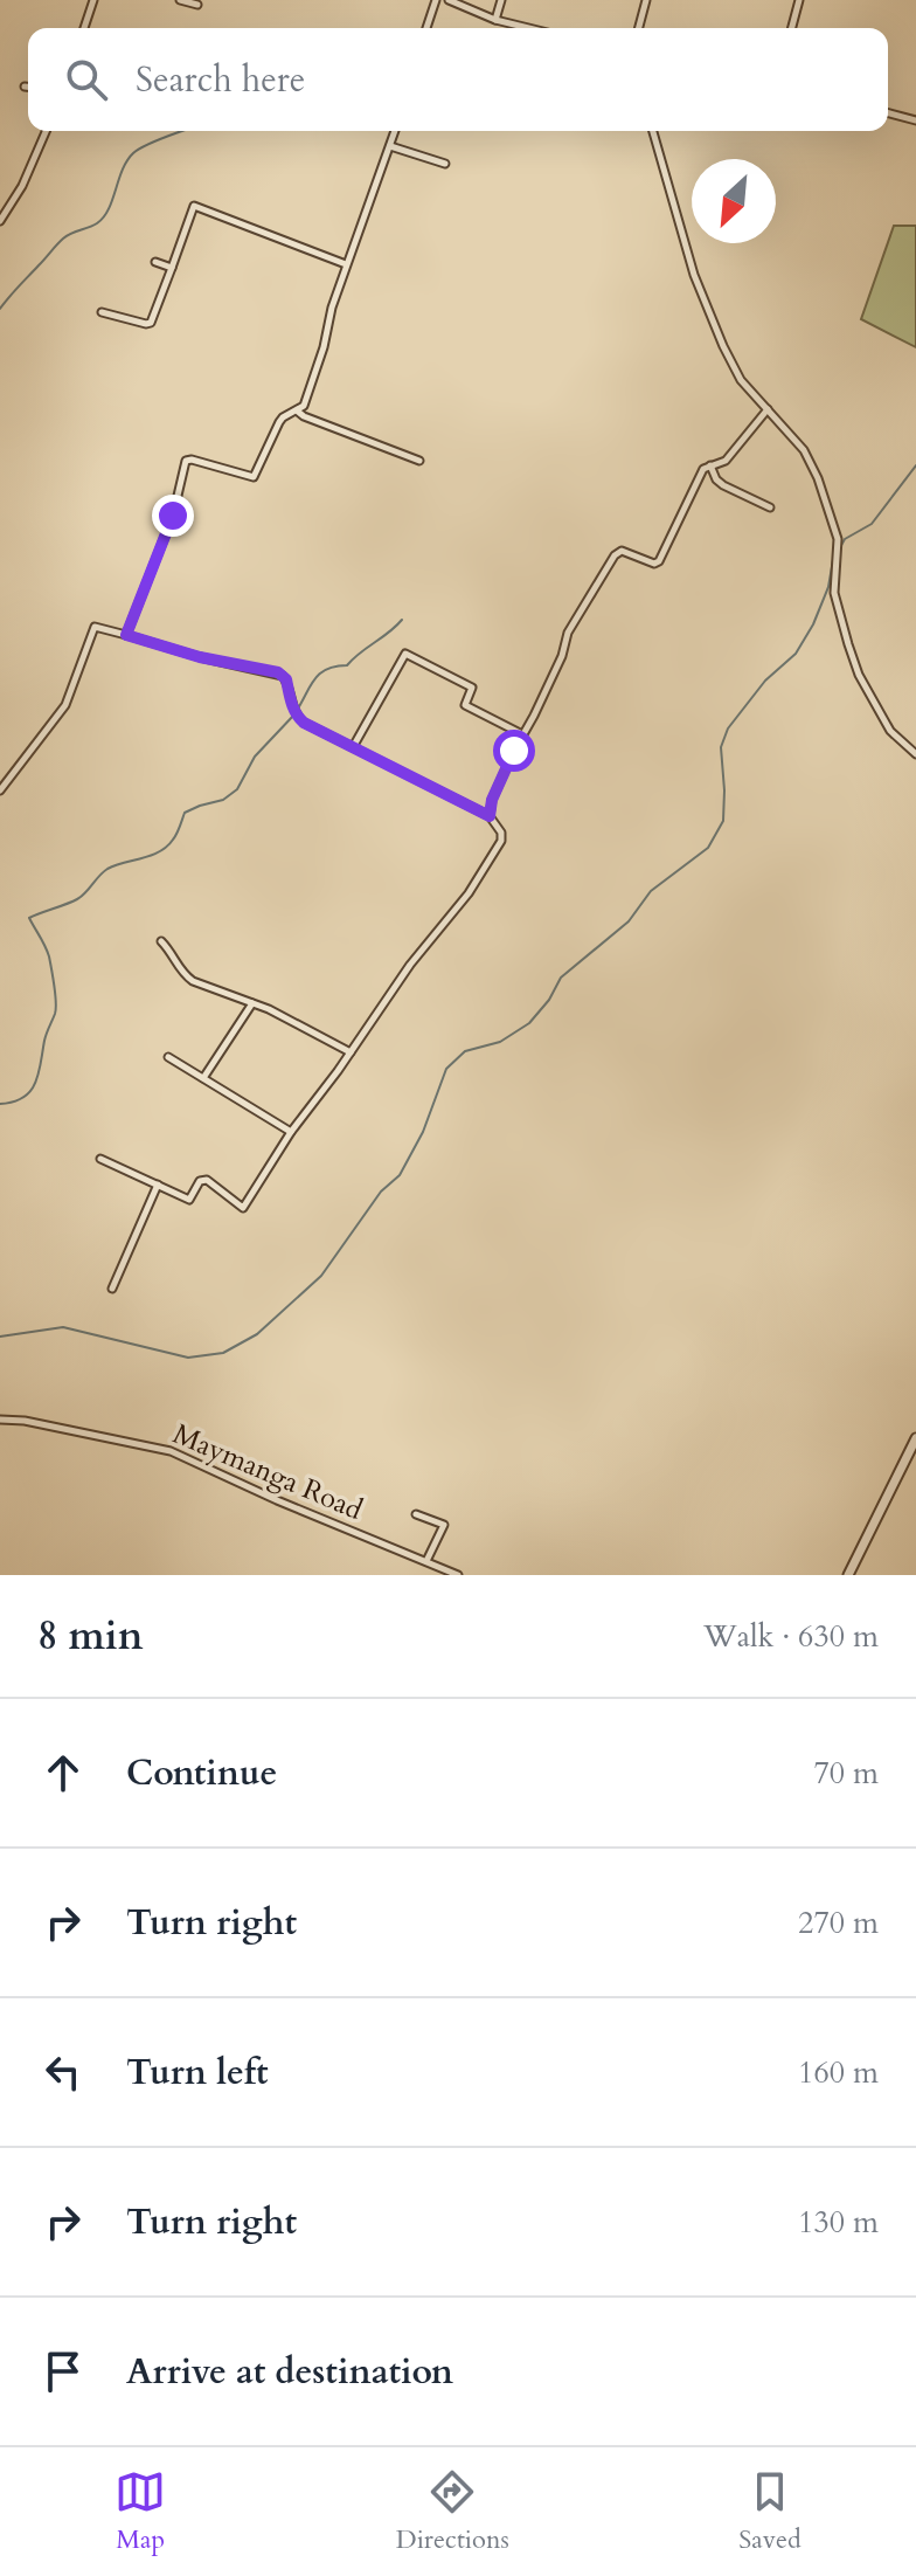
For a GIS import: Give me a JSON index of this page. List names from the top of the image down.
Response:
{
  "streets": {
    "street": ["Maymanga Road"]
  },
  "north": "bottom left",
  "page": {
    "search": "Search here",
    "heading": ["8 min", "Walk · 630 m"],
    "list": [
      ["Continue", "70 m"],
      ["Turn right", "270 m"],
      ["Turn left", "160 m"],
      ["Turn right", "130 m"],
      "Arrive at destination"
    ],
    "nav": ["Map", "Directions", "Saved"]
  }
}
